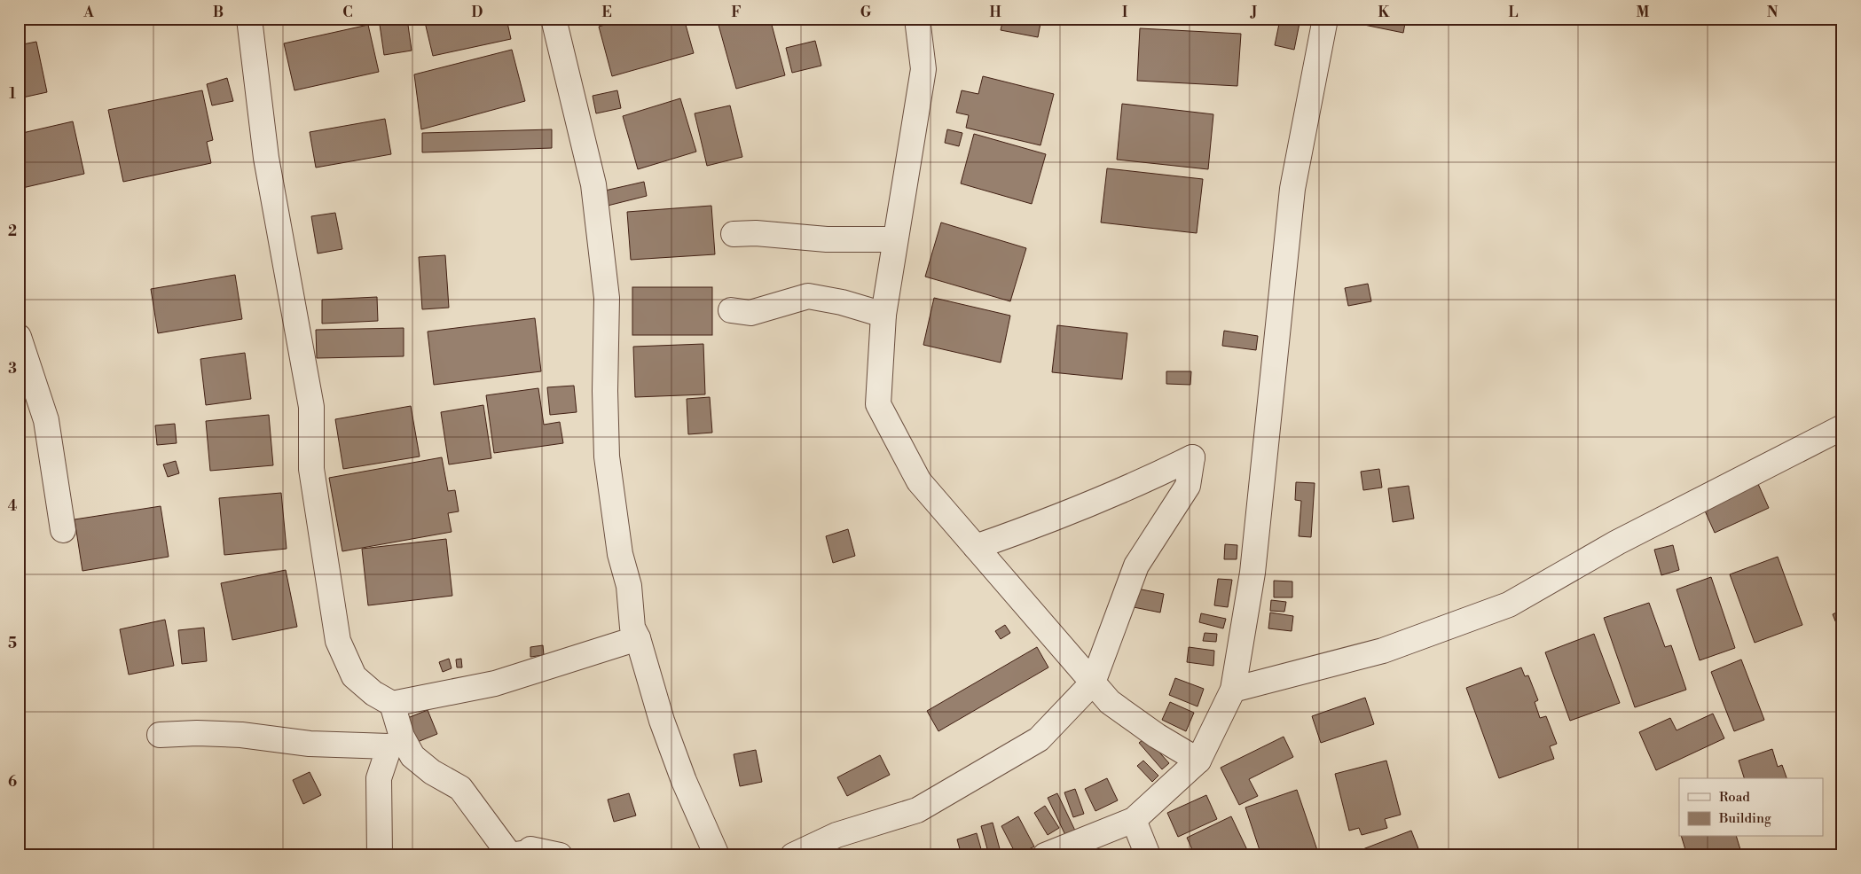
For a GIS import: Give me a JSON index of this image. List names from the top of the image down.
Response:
{
  "legend": ["Road", "Building"],
  "grid": {
    "columns": [
      "A",
      "B",
      "C",
      "D",
      "E",
      "F",
      "G",
      "H",
      "I",
      "J",
      "K",
      "L",
      "M",
      "N"
    ],
    "rows": [
      "1",
      "2",
      "3",
      "4",
      "5",
      "6"
    ]
  }
}
